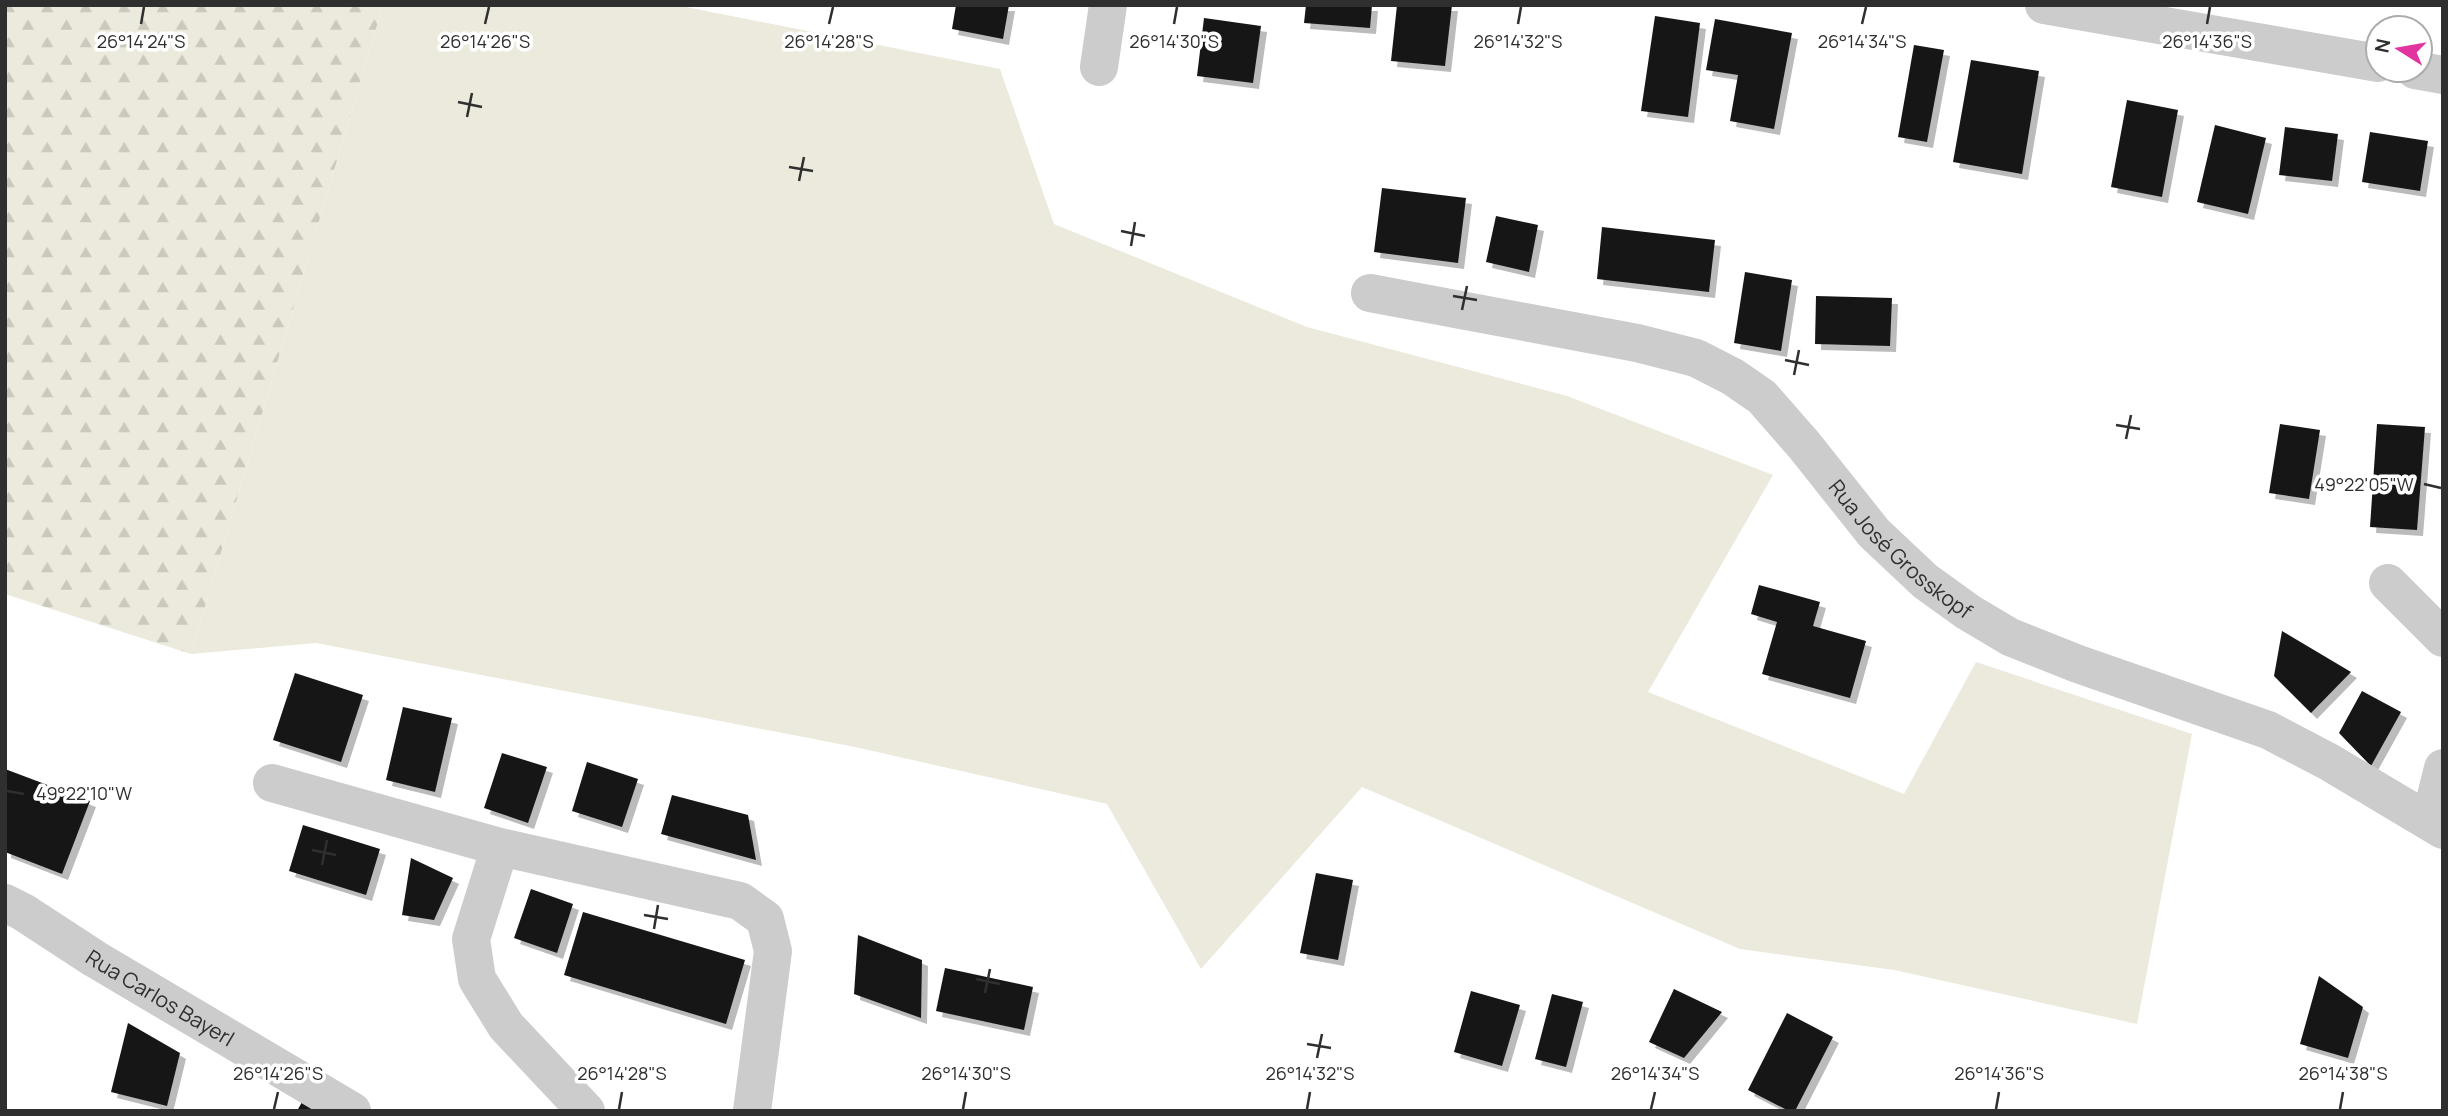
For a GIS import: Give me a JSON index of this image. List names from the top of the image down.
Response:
{
  "streets": {
    "street": ["Rua José Grosskopf", "Rua Carlos Bayerl"]
  },
  "north": "left",
  "coordinates": [
    "26°14'24\"S",
    "26°14'26\"S",
    "26°14'28\"S",
    "26°14'30\"S",
    "26°14'32\"S",
    "26°14'34\"S",
    "26°14'36\"S",
    "49°22'05\"W",
    "49°22'10\"W",
    "26°14'38\"S"
  ]
}
